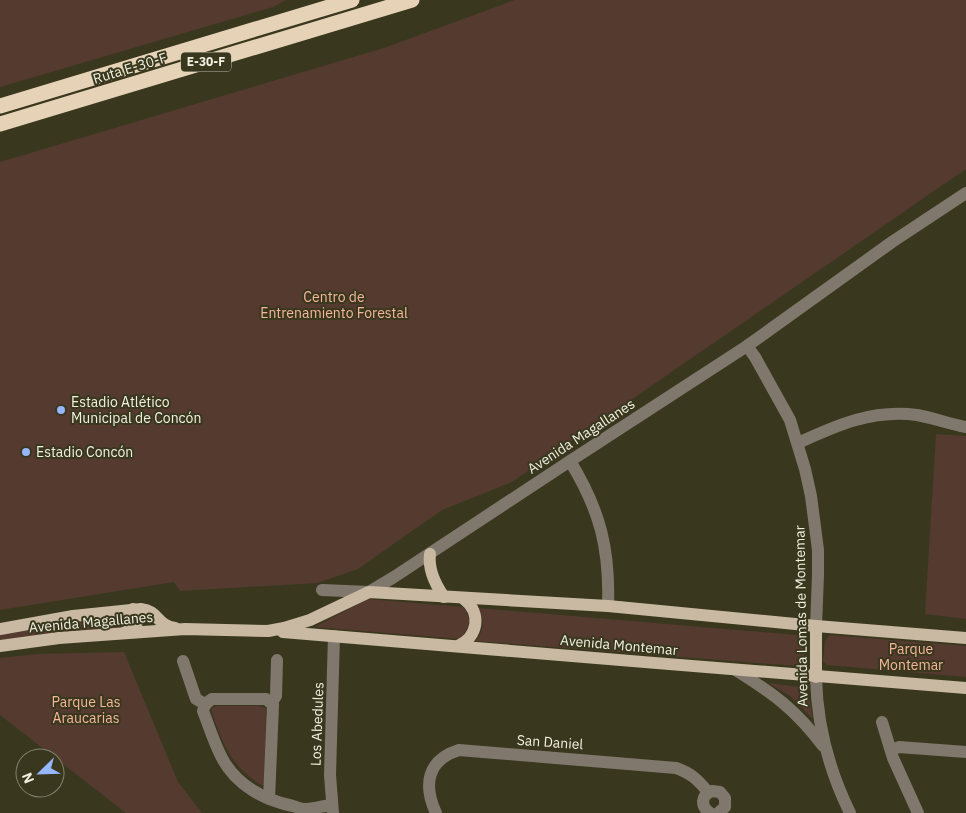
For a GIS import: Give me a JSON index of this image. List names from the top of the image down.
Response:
{
  "streets": {
    "highway": ["E-30-F", "Ruta E-30-F"],
    "main road": ["Avenida Magallanes", "Avenida Lomas de Montemar", "Avenida Montemar"],
    "street": ["Los Abedules", "San Daniel"]
  },
  "crossings": [
    ["Avenida Magallanes", "Avenida Lomas de Montemar"],
    ["Avenida Magallanes", "Avenida Montemar"],
    ["Avenida Lomas de Montemar", "Avenida Montemar"],
    ["Avenida Montemar", "Los Abedules"]
  ],
  "parks": ["Centro de Entrenamiento Forestal", "Parque Montemar", "Parque Las Araucarias"],
  "places": ["Estadio Atlético Municipal de Concón", "Estadio Concón"],
  "north": "bottom left"
}
